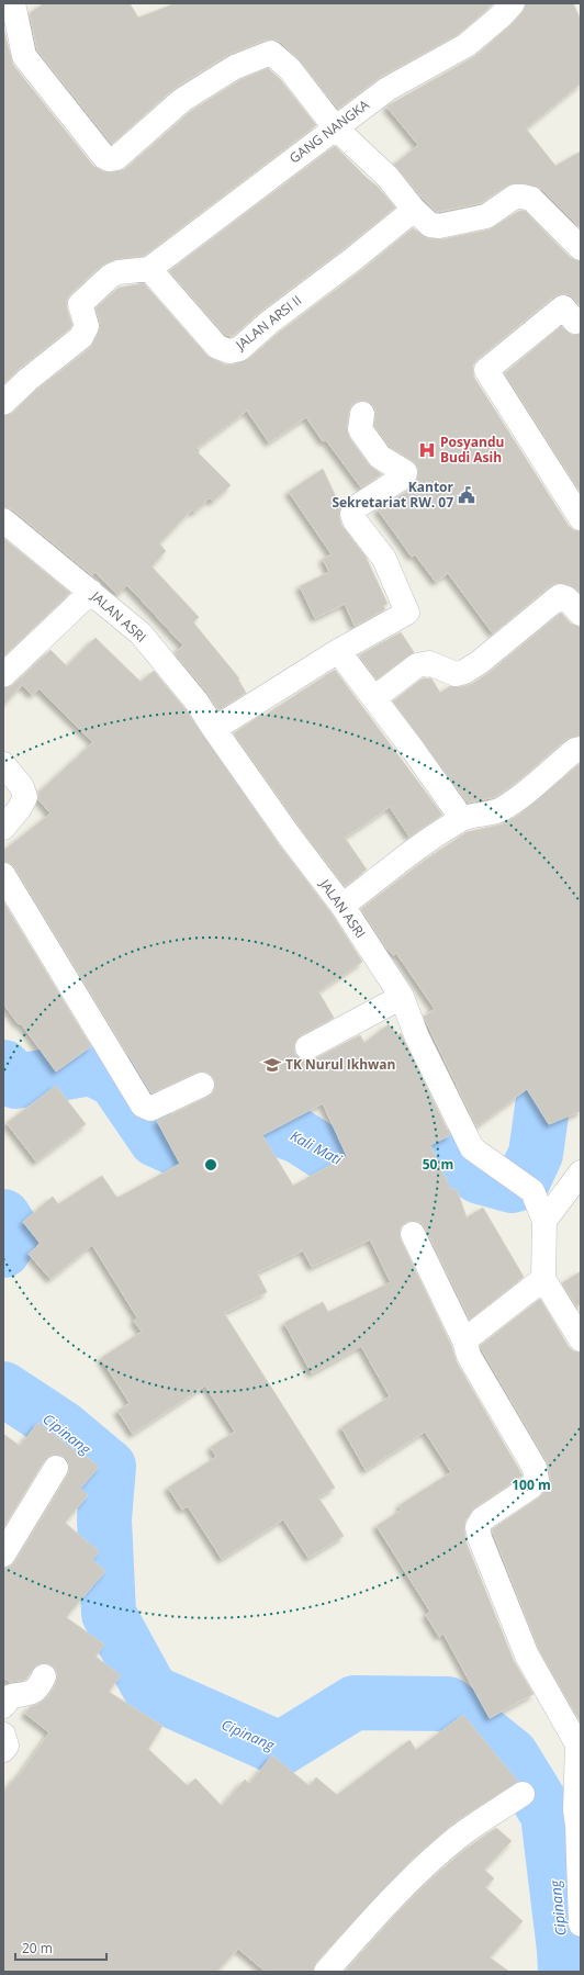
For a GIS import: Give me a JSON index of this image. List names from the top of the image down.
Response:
{
  "streets": {
    "street": ["GANG NANGKA", "JALAN ARSI II", "JALAN ASRI"]
  },
  "crossings": [
    ["GANG NANGKA", "JALAN ARSI II"]
  ],
  "water": ["Kali Mati", "Cipinang"],
  "places": {
    "hospital": ["Posyandu Budi Asih"],
    "public building": ["Kantor Sekretariat RW. 07"],
    "school or university": ["TK Nurul Ikhwan"]
  },
  "scale_bar": "20 m",
  "rings": ["50 m", "100 m"]
}
